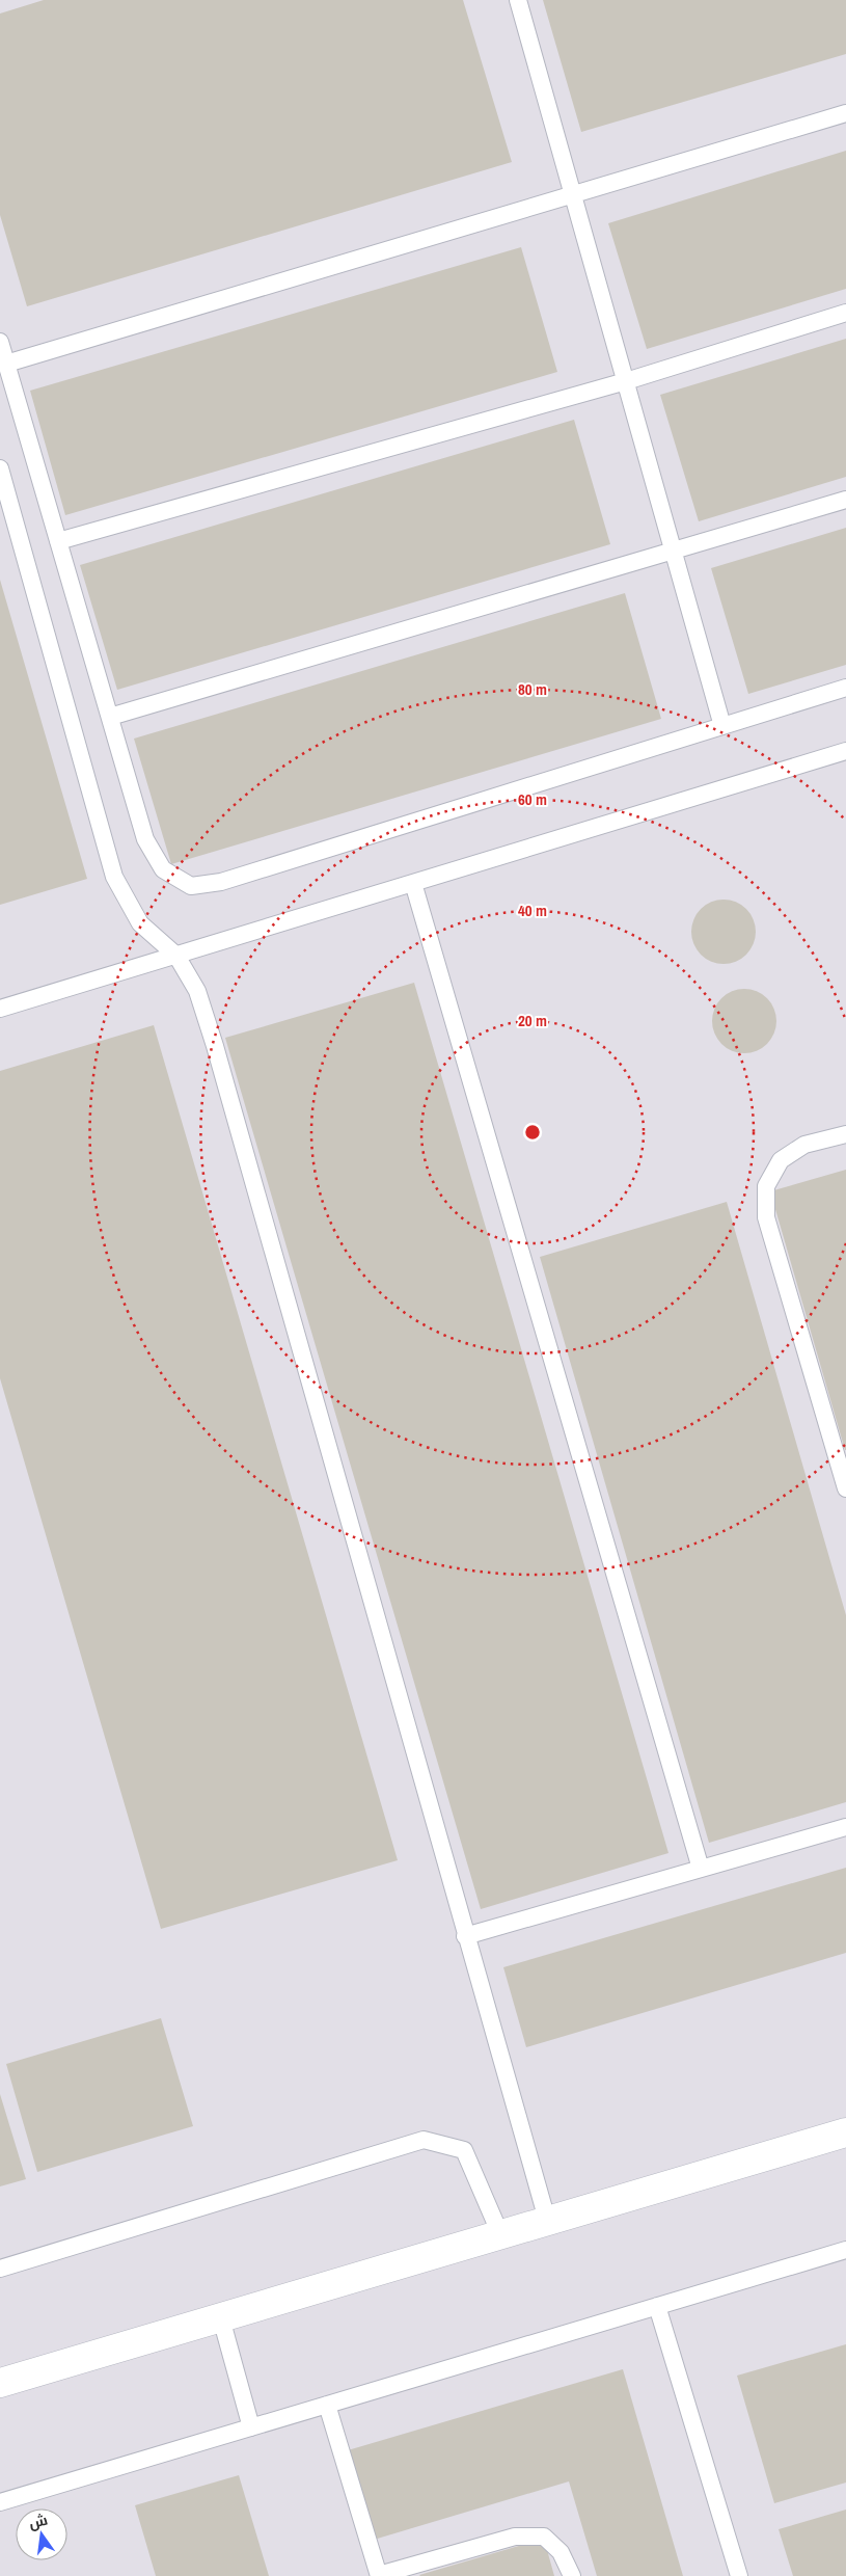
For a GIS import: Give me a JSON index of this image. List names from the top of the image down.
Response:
{
  "north": "top",
  "rings": [
    "80 m",
    "60 m",
    "40 m",
    "20 m"
  ]
}
